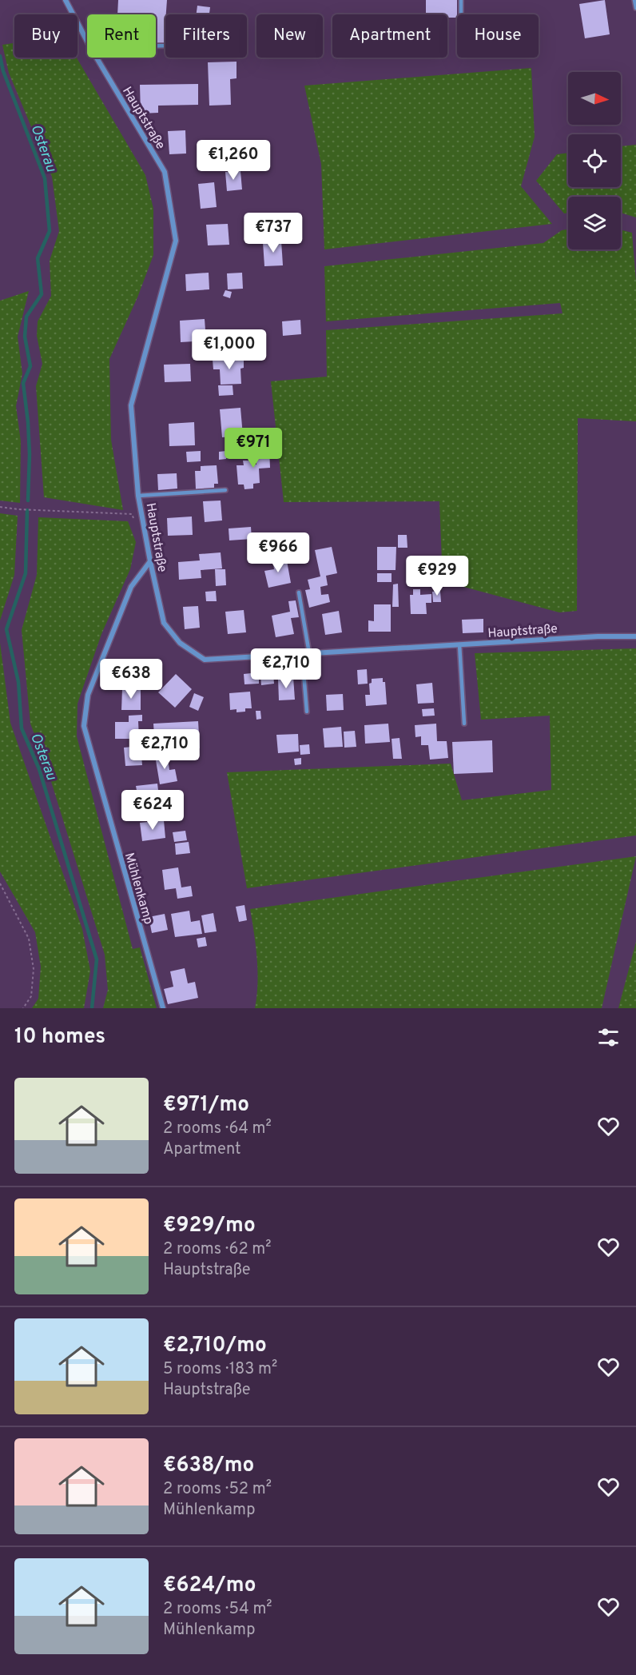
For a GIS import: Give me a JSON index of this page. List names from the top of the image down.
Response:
{
  "streets": {
    "street": ["Hauptstraße", "Mühlenkamp"]
  },
  "crossings": [
    ["Hauptstraße", "Mühlenkamp"]
  ],
  "water": ["Osterau"],
  "north": "right",
  "page": {
    "chip": [
      "Buy",
      "Rent",
      "Filters",
      "New",
      "Apartment",
      "House"
    ],
    "price": [
      "€1,260",
      "€737",
      "€1,000",
      "€971",
      "€966",
      "€929",
      "€2,710",
      "€638",
      "€2,710",
      "€624"
    ],
    "heading": "10 homes",
    "list": [
      {
        "name": "€971/mo",
        "note": "2 rooms · 64 m² · Apartment"
      },
      {
        "name": "€929/mo",
        "note": "2 rooms · 62 m² · Hauptstraße"
      },
      {
        "name": "€2,710/mo",
        "note": "5 rooms · 183 m² · Hauptstraße"
      },
      {
        "name": "€638/mo",
        "note": "2 rooms · 52 m² · Mühlenkamp"
      },
      {
        "name": "€624/mo",
        "note": "2 rooms · 54 m² · Mühlenkamp"
      }
    ]
  }
}
